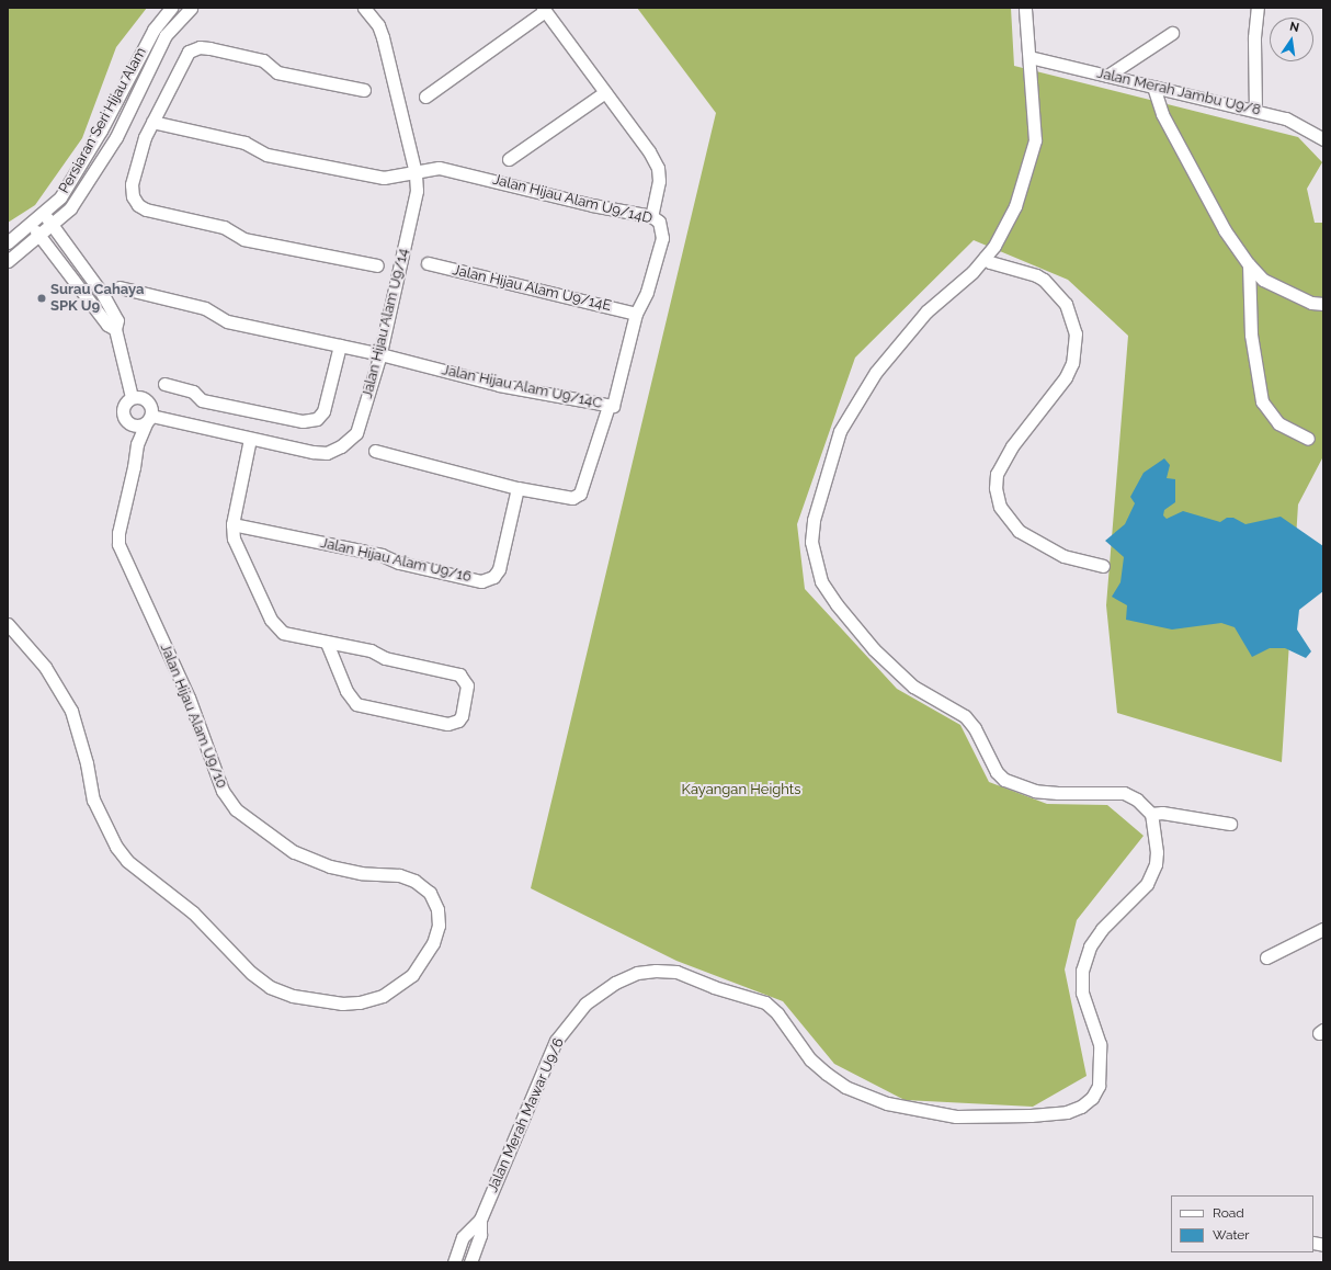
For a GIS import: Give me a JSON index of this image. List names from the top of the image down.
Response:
{
  "streets": {
    "street": [
      "Jalan Merah Jambu U9/8",
      "Persiaran Seri Hijau Alam",
      "Jalan Hijau Alam U9/14D",
      "Jalan Hijau Alam U9/14E",
      "Jalan Hijau Alam U9/14",
      "Jalan Hijau Alam U9/14C",
      "Jalan Hijau Alam U9/16",
      "Jalan Hijau Alam U9/10",
      "Jalan Merah Mawar U9/6"
    ]
  },
  "crossings": [
    ["Jalan Hijau Alam U9/14D", "Jalan Hijau Alam U9/14E"],
    ["Jalan Hijau Alam U9/14D", "Jalan Hijau Alam U9/14"],
    ["Jalan Hijau Alam U9/14D", "Jalan Hijau Alam U9/14C"],
    ["Jalan Hijau Alam U9/14D", "Jalan Hijau Alam U9/16"],
    ["Jalan Hijau Alam U9/14", "Jalan Hijau Alam U9/14C"],
    ["Jalan Hijau Alam U9/14", "Jalan Hijau Alam U9/10"]
  ],
  "parks": ["Kayangan Heights"],
  "places": ["Surau Cahaya SPK U9"],
  "legend": ["Road", "Water"],
  "north": "top"
}
